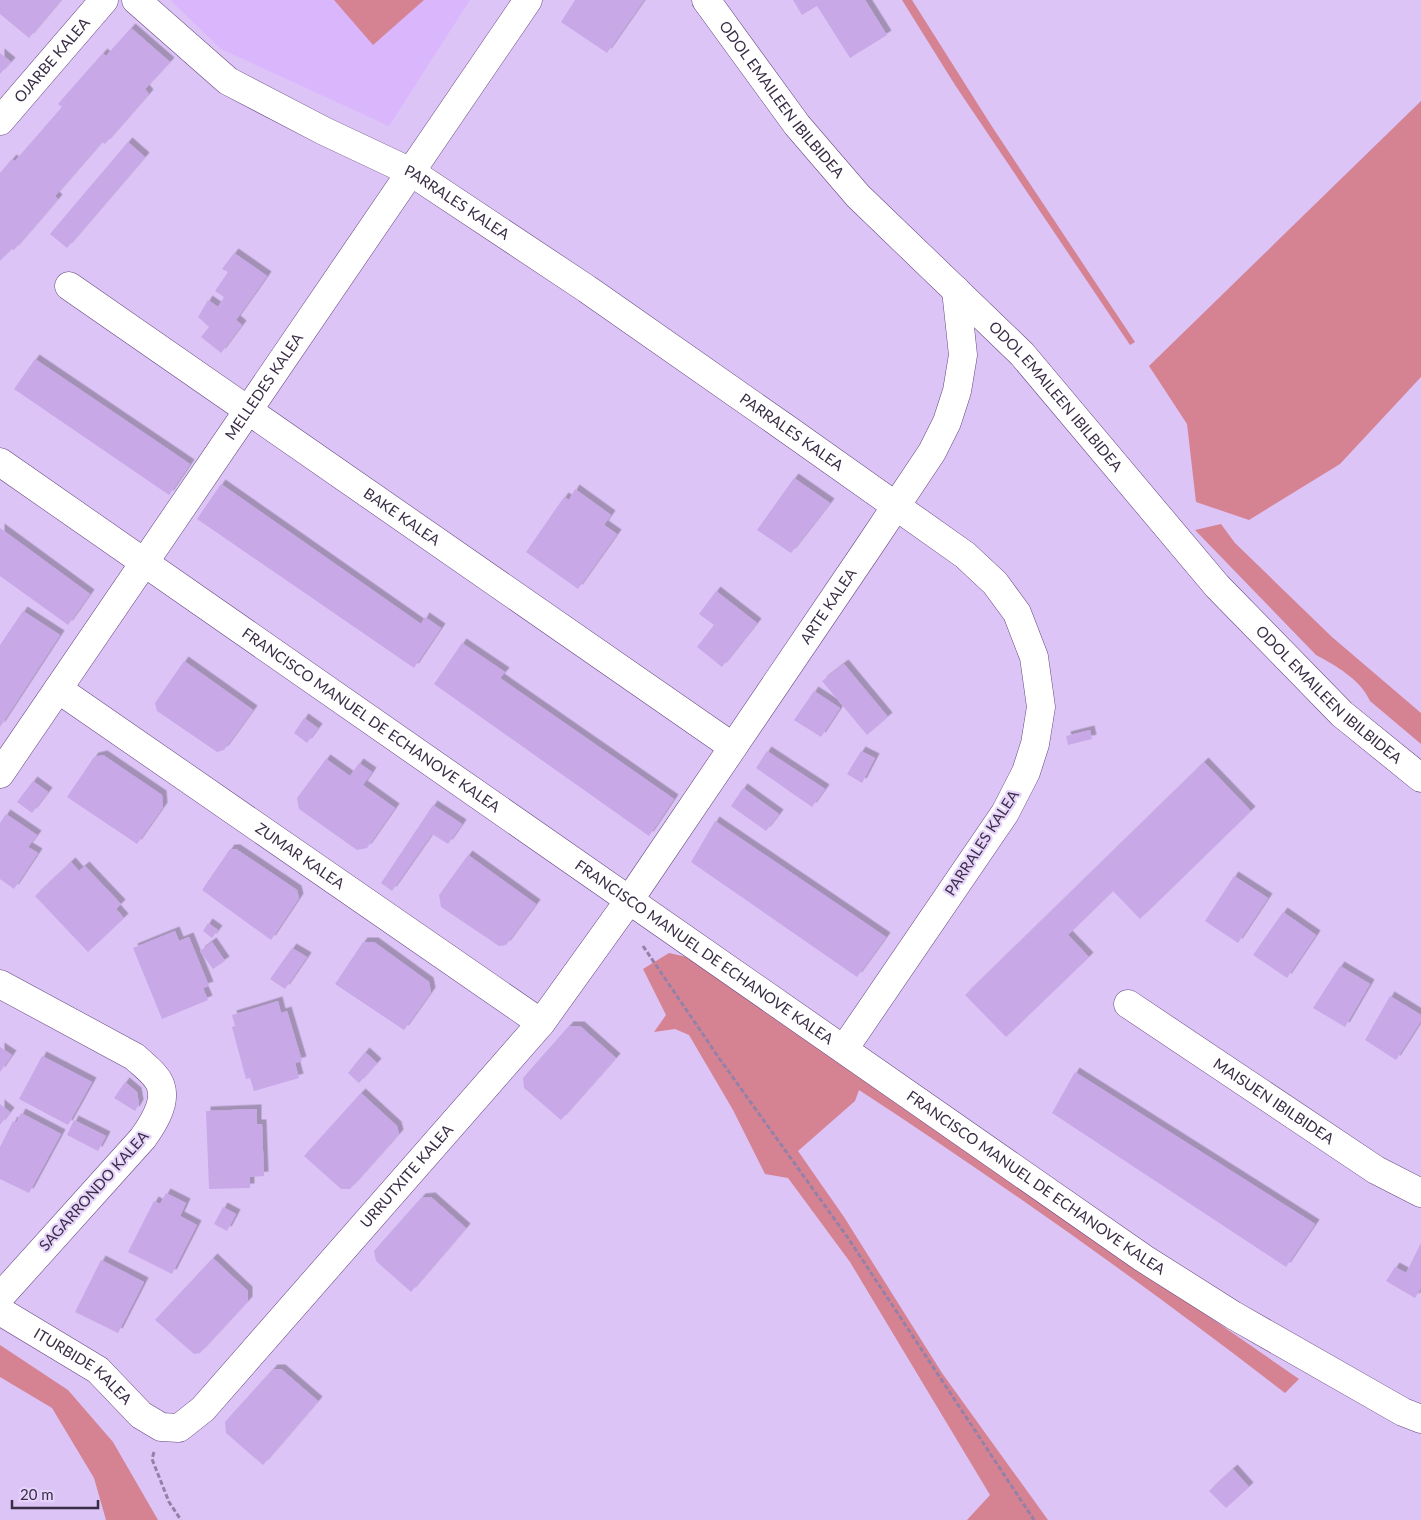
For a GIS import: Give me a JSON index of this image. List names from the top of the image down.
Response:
{
  "streets": {
    "street": [
      "OJARBE KALEA",
      "ODOL EMAILEEN IBILBIDEA",
      "PARRALES KALEA",
      "MELLEDES KALEA",
      "BAKE KALEA",
      "ARTE KALEA",
      "FRANCISCO MANUEL DE ECHANOVE KALEA",
      "ZUMAR KALEA",
      "MAISUEN IBILBIDEA",
      "URRUTXITE KALEA",
      "SAGARRONDO KALEA",
      "ITURBIDE KALEA"
    ]
  },
  "crossings": [
    ["ODOL EMAILEEN IBILBIDEA", "ARTE KALEA"],
    ["PARRALES KALEA", "MELLEDES KALEA"],
    ["PARRALES KALEA", "ARTE KALEA"],
    ["PARRALES KALEA", "FRANCISCO MANUEL DE ECHANOVE KALEA"],
    ["MELLEDES KALEA", "BAKE KALEA"],
    ["MELLEDES KALEA", "FRANCISCO MANUEL DE ECHANOVE KALEA"],
    ["MELLEDES KALEA", "ZUMAR KALEA"],
    ["BAKE KALEA", "ARTE KALEA"],
    ["ARTE KALEA", "FRANCISCO MANUEL DE ECHANOVE KALEA"],
    ["ARTE KALEA", "URRUTXITE KALEA"],
    ["FRANCISCO MANUEL DE ECHANOVE KALEA", "URRUTXITE KALEA"],
    ["ZUMAR KALEA", "URRUTXITE KALEA"],
    ["URRUTXITE KALEA", "ITURBIDE KALEA"]
  ],
  "scale_bar": "20 m"
}
